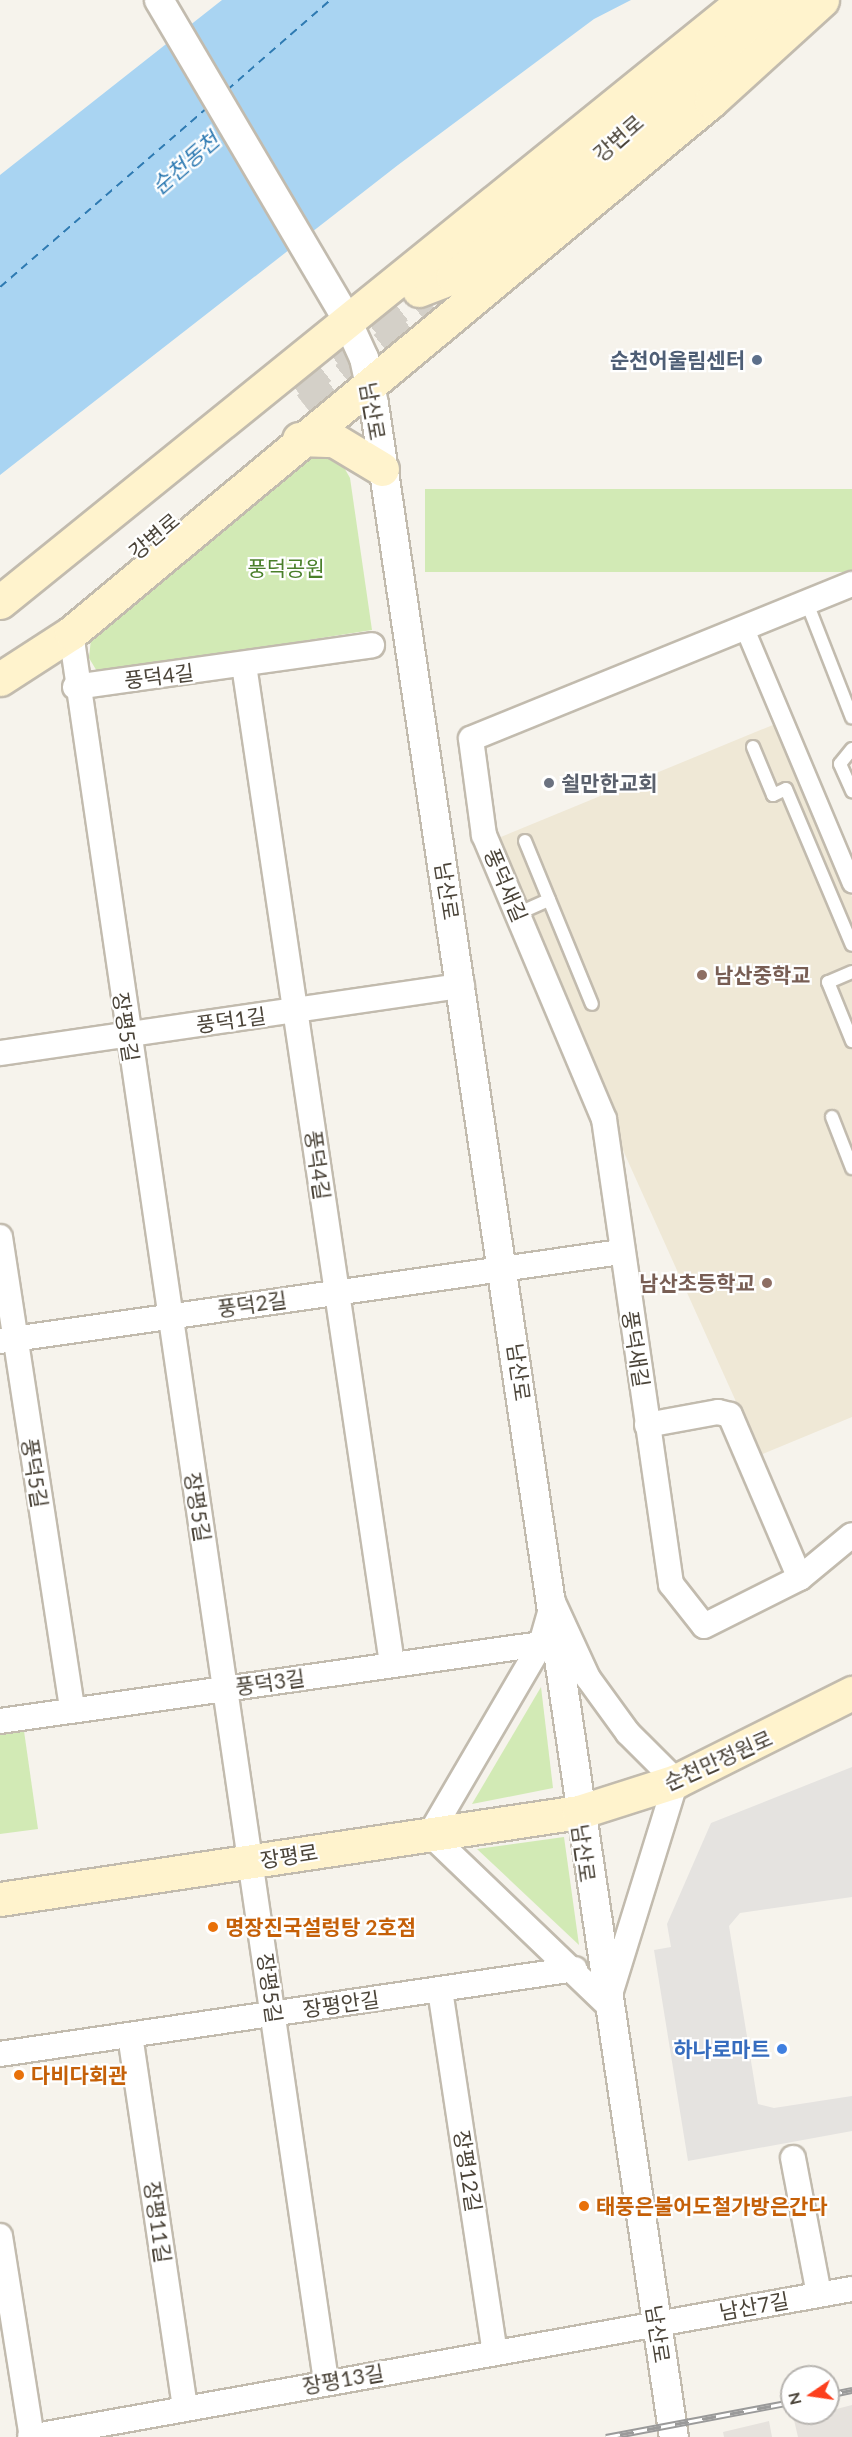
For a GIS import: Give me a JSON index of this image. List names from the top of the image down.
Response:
{
  "streets": {
    "main road": ["강변로", "순천만정원로", "장평로"],
    "street": [
      "남산로",
      "풍덕4길",
      "풍덕새길",
      "풍덕1길",
      "장평5길",
      "풍덕2길",
      "풍덕5길",
      "풍덕3길",
      "장평안길",
      "장평12길",
      "장평11길",
      "남산7길",
      "장평13길"
    ]
  },
  "crossings": [
    ["남산로", "풍덕1길"],
    ["남산로", "풍덕2길"],
    ["남산로", "순천만정원로"],
    ["남산로", "장평로"],
    ["남산로", "남산7길"],
    ["남산로", "장평13길"],
    ["풍덕4길", "풍덕1길"],
    ["풍덕4길", "장평5길"],
    ["풍덕4길", "풍덕2길"],
    ["풍덕4길", "풍덕3길"],
    ["풍덕새길", "풍덕2길"],
    ["풍덕1길", "장평5길"],
    ["장평5길", "풍덕2길"],
    ["장평5길", "풍덕3길"],
    ["장평5길", "장평로"],
    ["장평5길", "장평안길"],
    ["장평5길", "장평13길"],
    ["풍덕2길", "풍덕5길"],
    ["풍덕5길", "풍덕3길"],
    ["순천만정원로", "장평로"],
    ["장평안길", "장평12길"],
    ["장평안길", "장평11길"],
    ["장평12길", "장평13길"],
    ["장평11길", "장평13길"],
    ["남산7길", "장평13길"]
  ],
  "water": ["순천동천"],
  "parks": ["풍덕공원"],
  "places": [
    "순천어울림센터",
    "쉴만한교회",
    "남산중학교",
    "남산초등학교",
    "명장진국설렁탕 2호점",
    "하나로마트",
    "다비다회관",
    "태풍은불어도철가방은간다"
  ],
  "north": "left"
}
